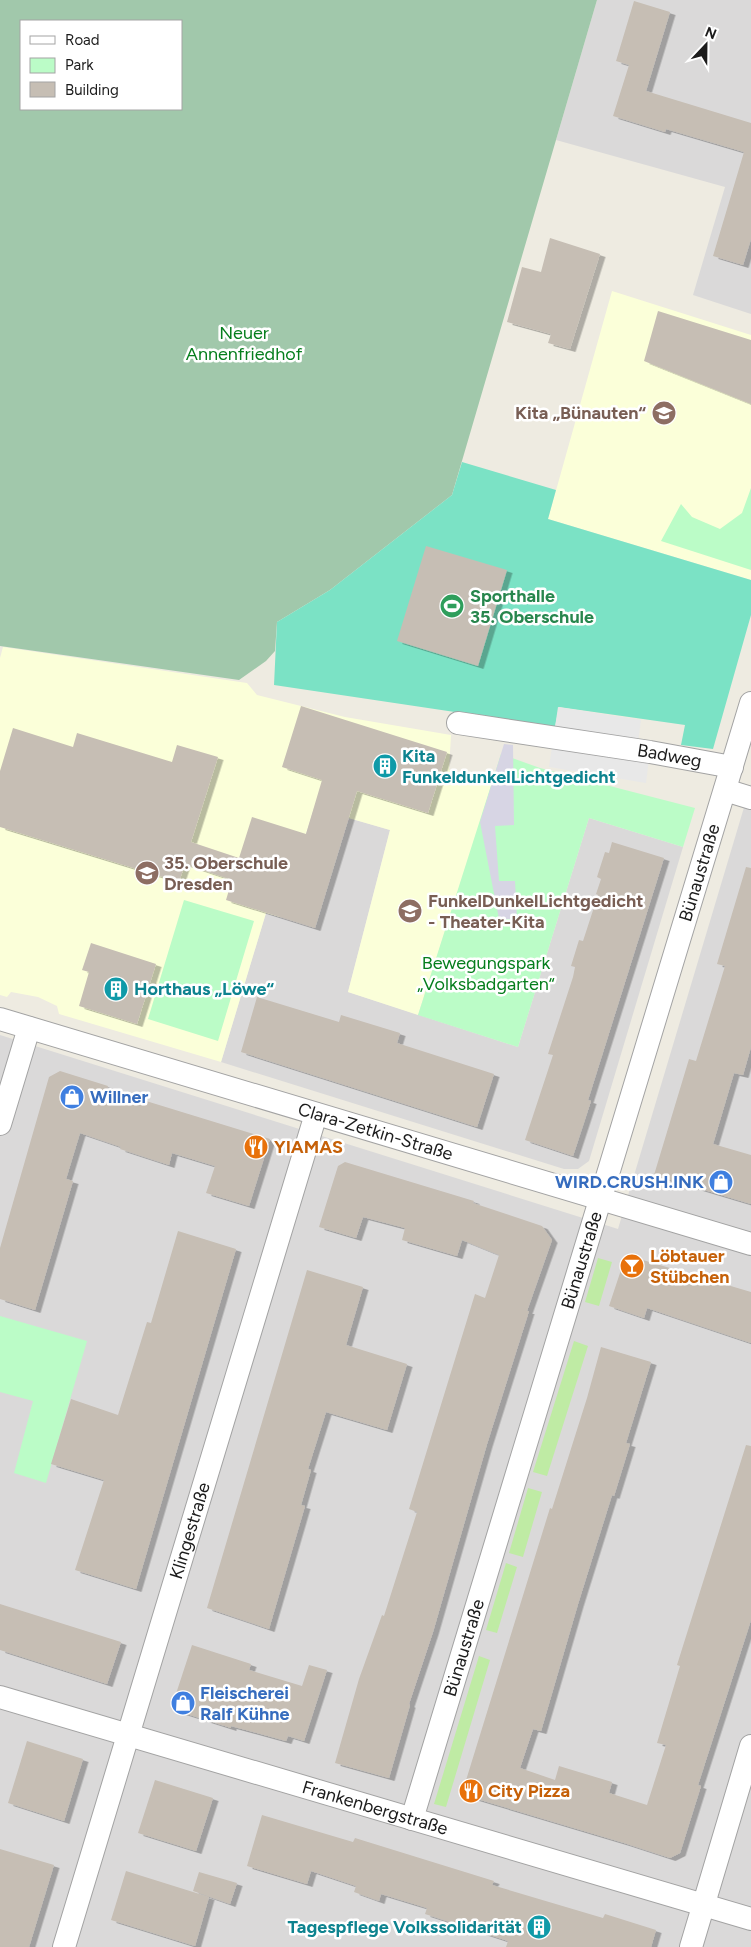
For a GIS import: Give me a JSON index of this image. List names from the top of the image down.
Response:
{
  "streets": {
    "street": [
      "Badweg",
      "Bünaustraße",
      "Clara-Zetkin-Straße",
      "Klingestraße",
      "Frankenbergstraße"
    ]
  },
  "crossings": [
    ["Badweg", "Bünaustraße"],
    ["Bünaustraße", "Clara-Zetkin-Straße"],
    ["Bünaustraße", "Frankenbergstraße"],
    ["Clara-Zetkin-Straße", "Klingestraße"],
    ["Klingestraße", "Frankenbergstraße"]
  ],
  "parks": ["Neuer Annenfriedhof", "Bewegungspark „Volksbadgarten“"],
  "places": {
    "school or university": ["Kita „Bünauten“", "35. Oberschule Dresden", "FunkelDunkelLichtgedicht - Theater-Kita"],
    "sports": ["Sporthalle 35. Oberschule"],
    "building": ["Kita FunkeldunkelLichtgedicht", "Horthaus „Löwe“", "Tagespflege Volkssolidarität"],
    "shop": ["Willner", "WIRD.CRUSH.INK", "Fleischerei Ralf Kühne"],
    "restaurant": ["YIAMAS", "City Pizza"],
    "bar": ["Löbtauer Stübchen"]
  },
  "legend": ["Road", "Park", "Building"],
  "north": "top"
}
